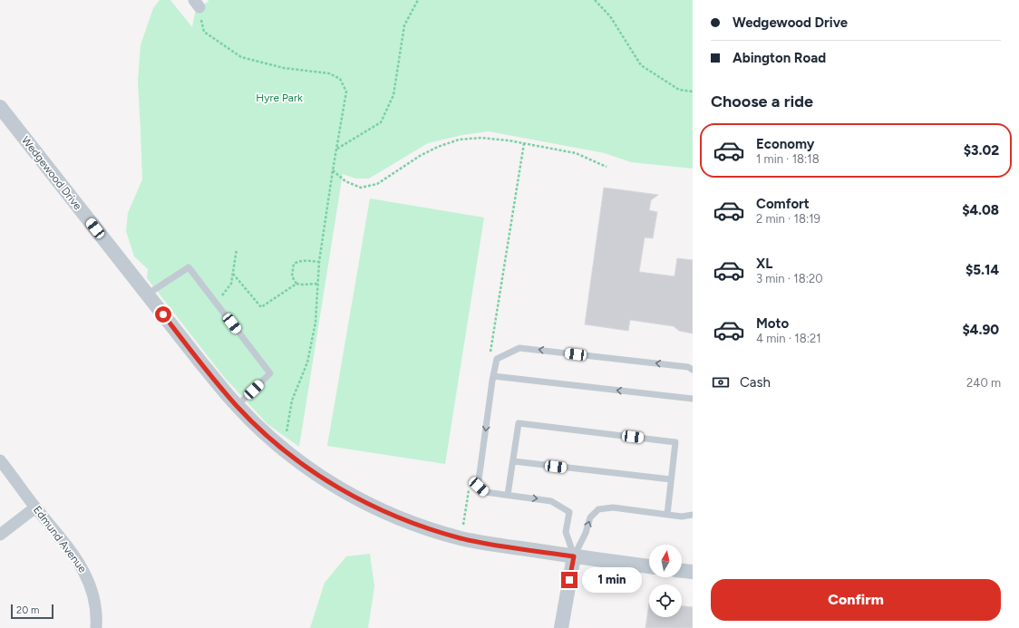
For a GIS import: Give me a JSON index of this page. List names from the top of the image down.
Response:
{
  "streets": {
    "street": ["Wedgewood Drive", "Edmund Avenue"]
  },
  "parks": ["Hyre Park"],
  "scale_bar": "20 m",
  "north": "top",
  "page": {
    "banner": ["Wedgewood Drive", "Abington Road"],
    "heading": "Choose a ride",
    "list": [
      {
        "name": "Economy",
        "note": "1 min · 18:18",
        "value": "$3.02"
      },
      {
        "name": "Comfort",
        "note": "2 min · 18:19",
        "value": "$4.08"
      },
      {
        "name": "XL",
        "note": "3 min · 18:20",
        "value": "$5.14"
      },
      {
        "name": "Moto",
        "note": "4 min · 18:21",
        "value": "$4.90"
      }
    ],
    "pay": ["Cash", "240 m"],
    "bubble": "1 min",
    "buttons": "Confirm",
    "scale": "20 m"
  }
}
